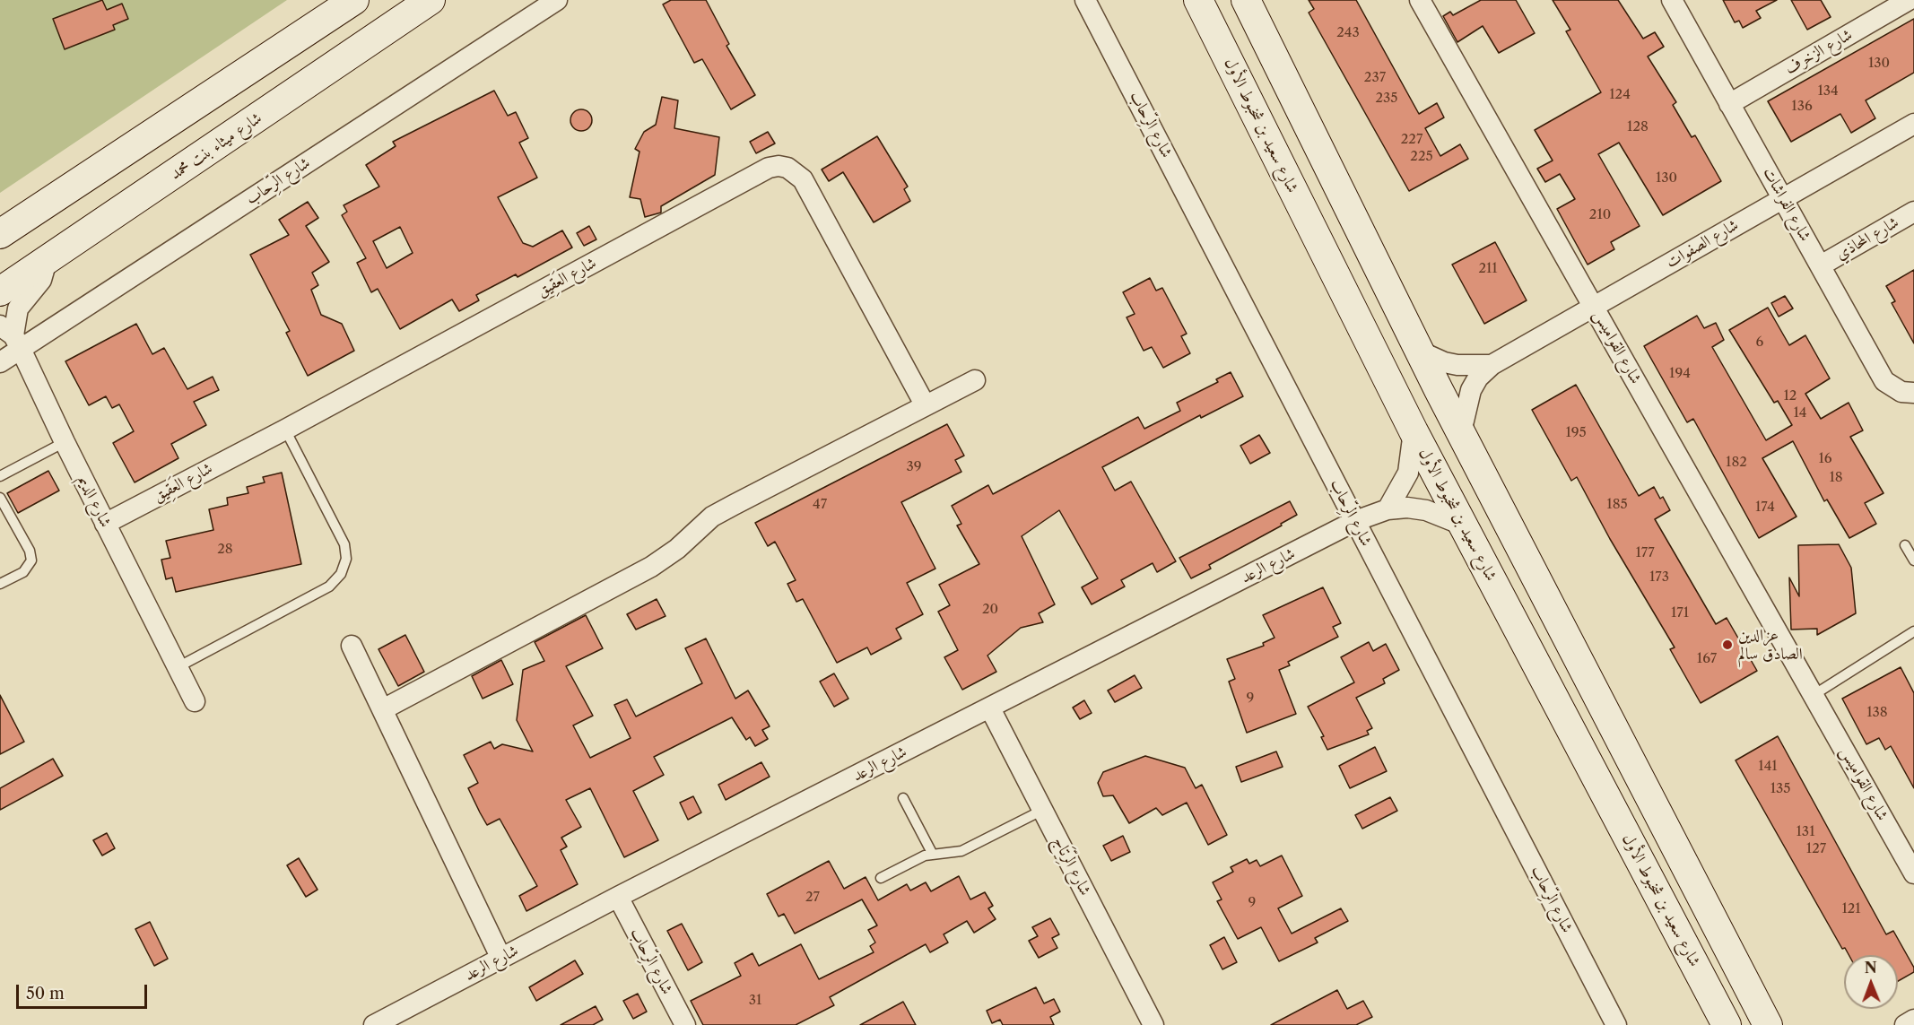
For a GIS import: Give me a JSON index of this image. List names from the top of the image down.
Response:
{
  "streets": {
    "main road": ["شارع سعيد بن شخبوط الأول", "شارع ميثاء بنت محمد"],
    "street": [
      "شارع الزخرف",
      "شارع الرِّحاب",
      "شارع الفراشات",
      "شارع المحاذي",
      "شارع الصفوات",
      "شارع العَقِيق",
      "شارع القواميس",
      "شارع الديم",
      "شارع الرعد",
      "شارع الرِّتَاج"
    ]
  },
  "crossings": [
    ["شارع الزخرف", "شارع الفراشات"],
    ["شارع الرِّحاب", "شارع الديم"],
    ["شارع الرِّحاب", "شارع الرعد"],
    ["شارع سعيد بن شخبوط الأول", "شارع الرعد"],
    ["شارع الفراشات", "شارع المحاذي"],
    ["شارع الفراشات", "شارع الصفوات"],
    ["شارع الصفوات", "شارع القواميس"],
    ["شارع العَقِيق", "شارع الديم"],
    ["شارع الرعد", "شارع الرِّتَاج"]
  ],
  "places": ["عزالدين الصادق سالم"],
  "house_numbers": [
    "243",
    "130",
    "237",
    "134",
    "124",
    "235",
    "136",
    "128",
    "227",
    "225",
    "130",
    "210",
    "211",
    "6",
    "194",
    "12",
    "14",
    "195",
    "16",
    "182",
    "39",
    "18",
    "47",
    "185",
    "174",
    "28",
    "177",
    "173",
    "20",
    "171",
    "167",
    "9",
    "138",
    "141",
    "135",
    "131",
    "127",
    "27",
    "9",
    "121",
    "31"
  ],
  "scale_bar": "50 m",
  "north": "top"
}
